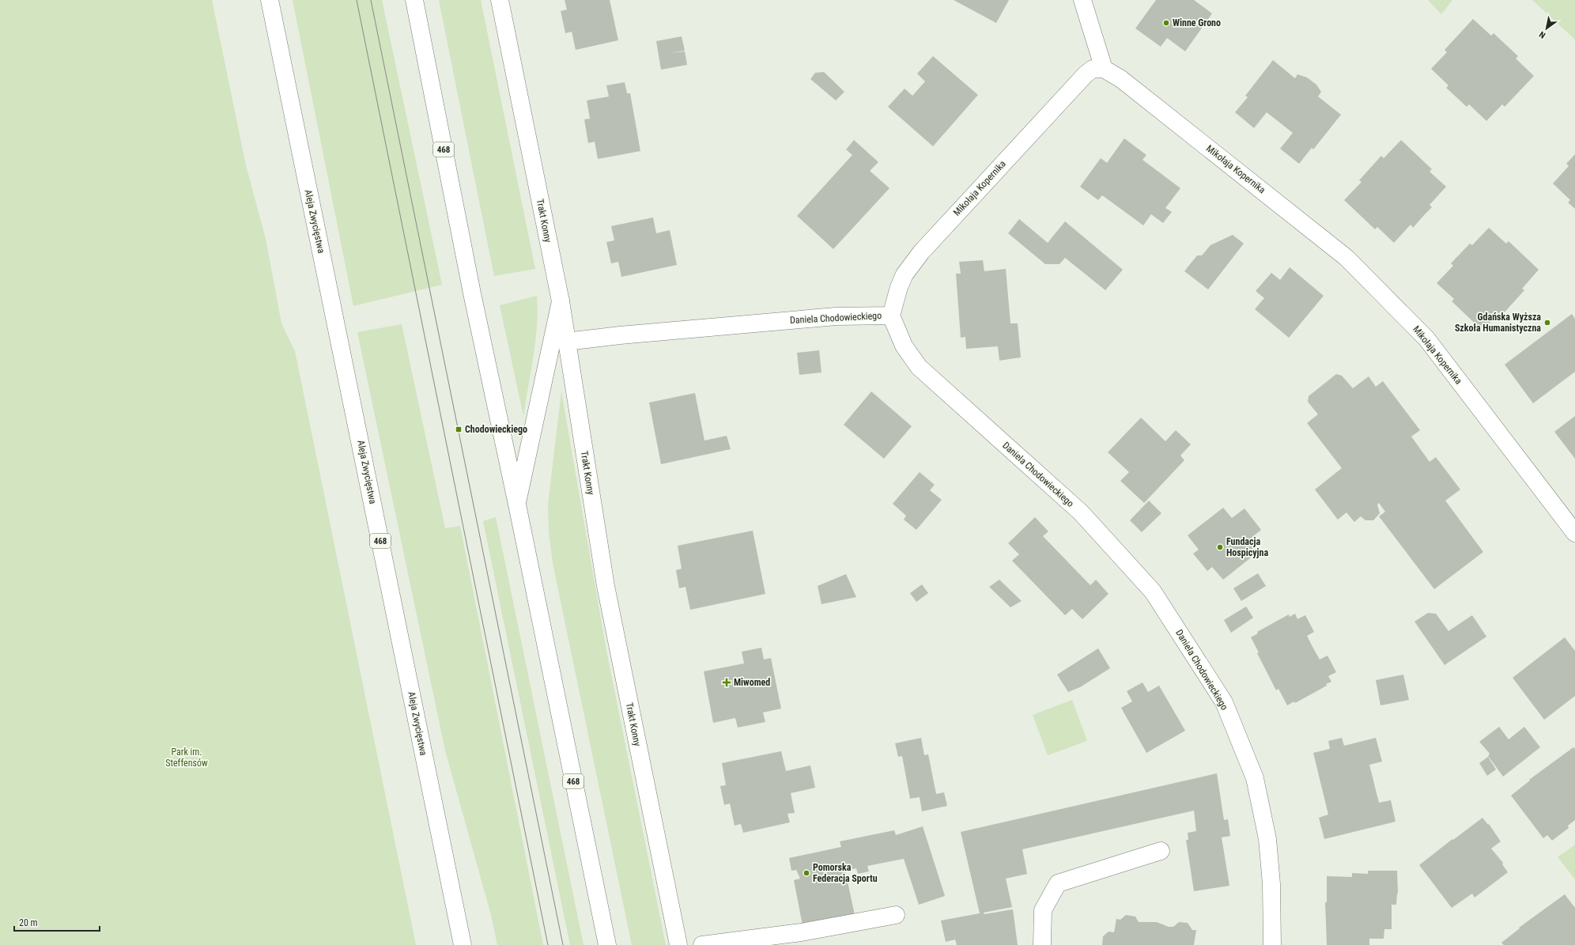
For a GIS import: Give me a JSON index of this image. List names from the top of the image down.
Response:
{
  "streets": {
    "street": [
      "468",
      "Mikołaja Kopernika",
      "Trakt Konny",
      "Aleja Zwycięstwa",
      "Daniela Chodowieckiego"
    ]
  },
  "crossings": [
    ["Mikołaja Kopernika", "Daniela Chodowieckiego"],
    ["Trakt Konny", "Daniela Chodowieckiego"]
  ],
  "parks": ["Park im. Steffensów"],
  "places": {
    "other": [
      "Winne Grono",
      "Gdańska Wyższa Szkoła Humanistyczna",
      "Fundacja Hospicyjna",
      "Pomorska Federacja Sportu"
    ],
    "transit": ["Chodowieckiego"],
    "health": ["Miwomed"]
  },
  "scale_bar": "20 m",
  "north": "bottom left"
}
